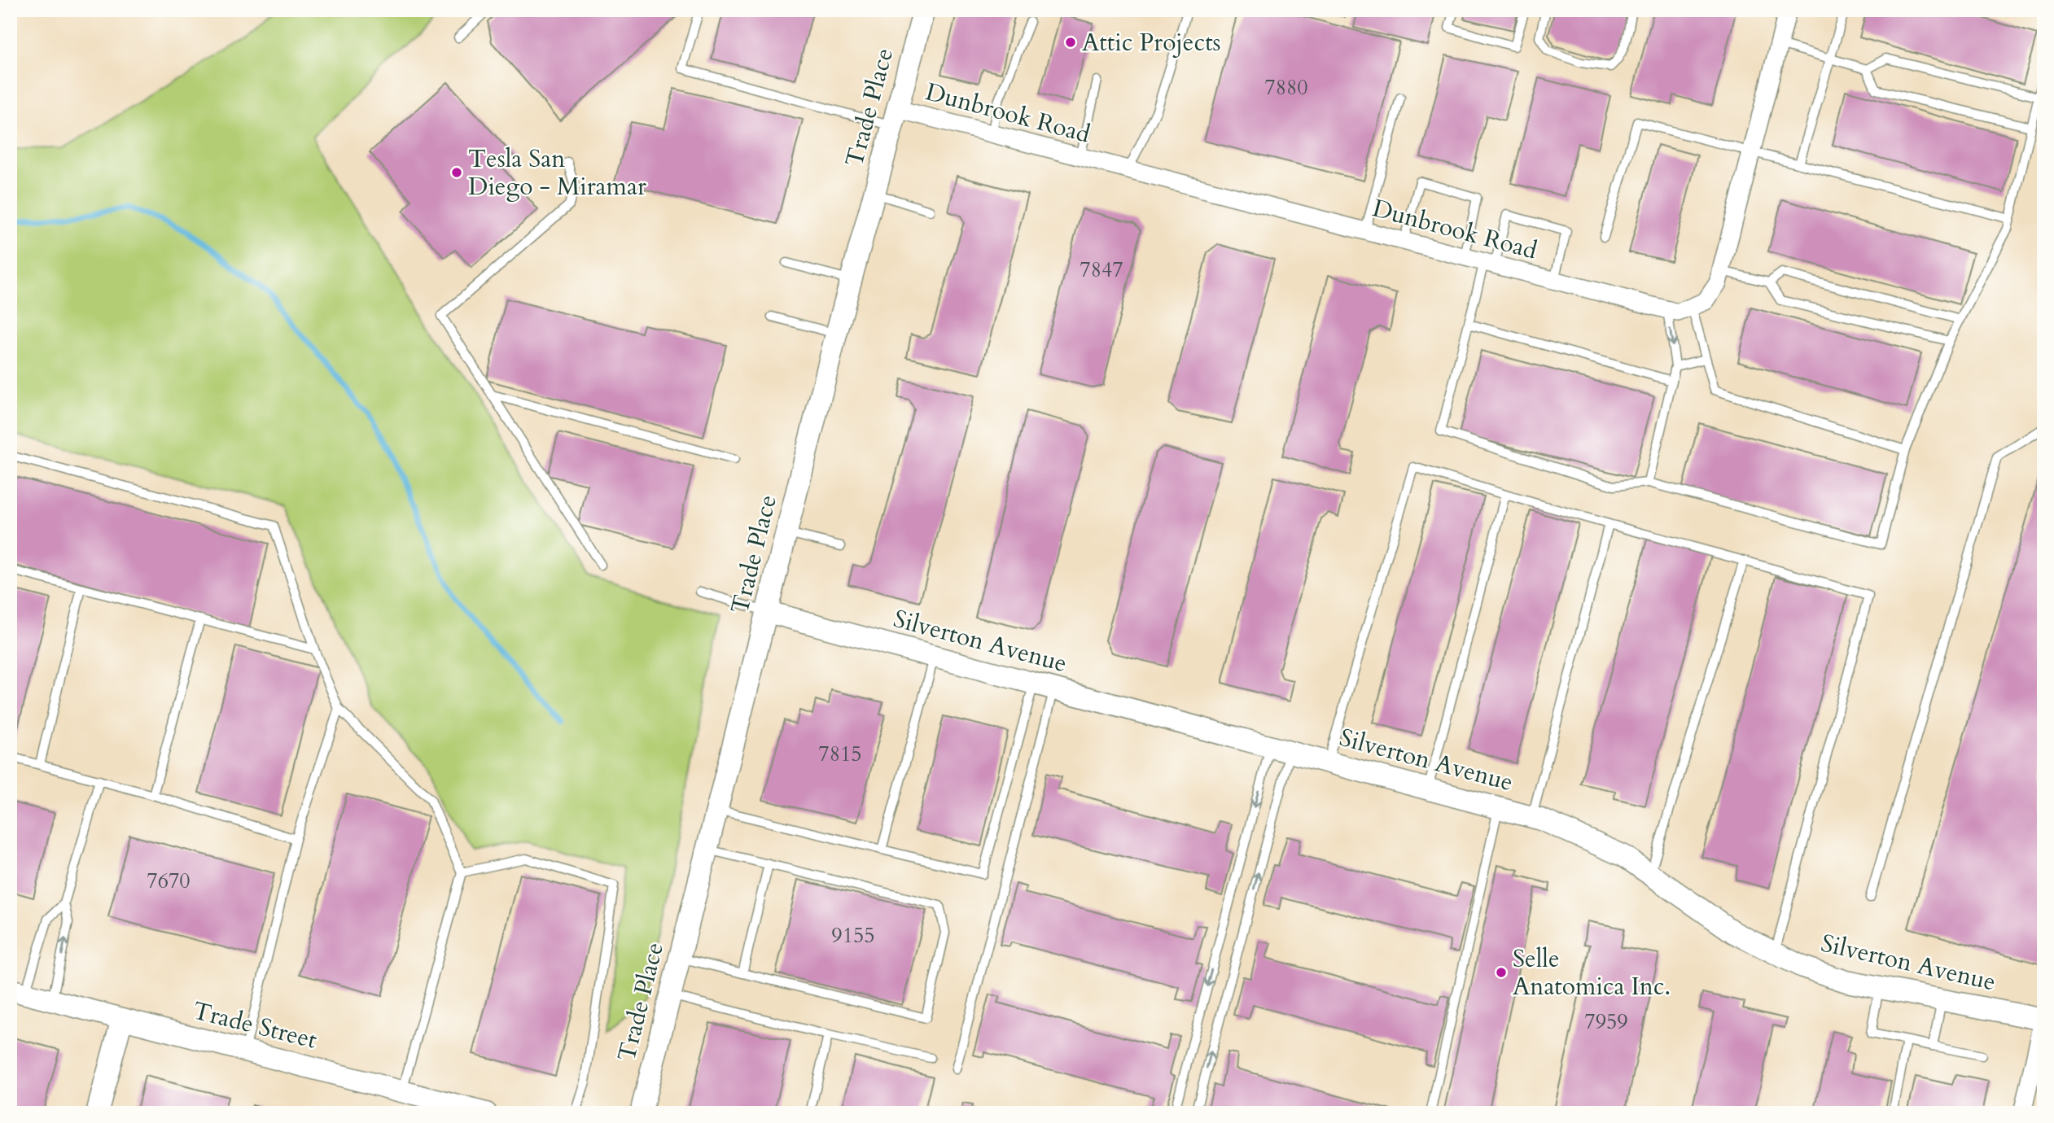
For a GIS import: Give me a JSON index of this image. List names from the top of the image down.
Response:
{
  "streets": {
    "street": [
      "Trade Place",
      "Dunbrook Road",
      "Silverton Avenue",
      "Trade Street"
    ]
  },
  "crossings": [
    ["Trade Place", "Dunbrook Road"],
    ["Trade Place", "Silverton Avenue"]
  ],
  "places": ["Attic Projects", "Tesla San Diego - Miramar", "Selle Anatomica Inc."],
  "house_numbers": [
    "7880",
    "7847",
    "7815",
    "7670",
    "9155",
    "7959"
  ]
}
